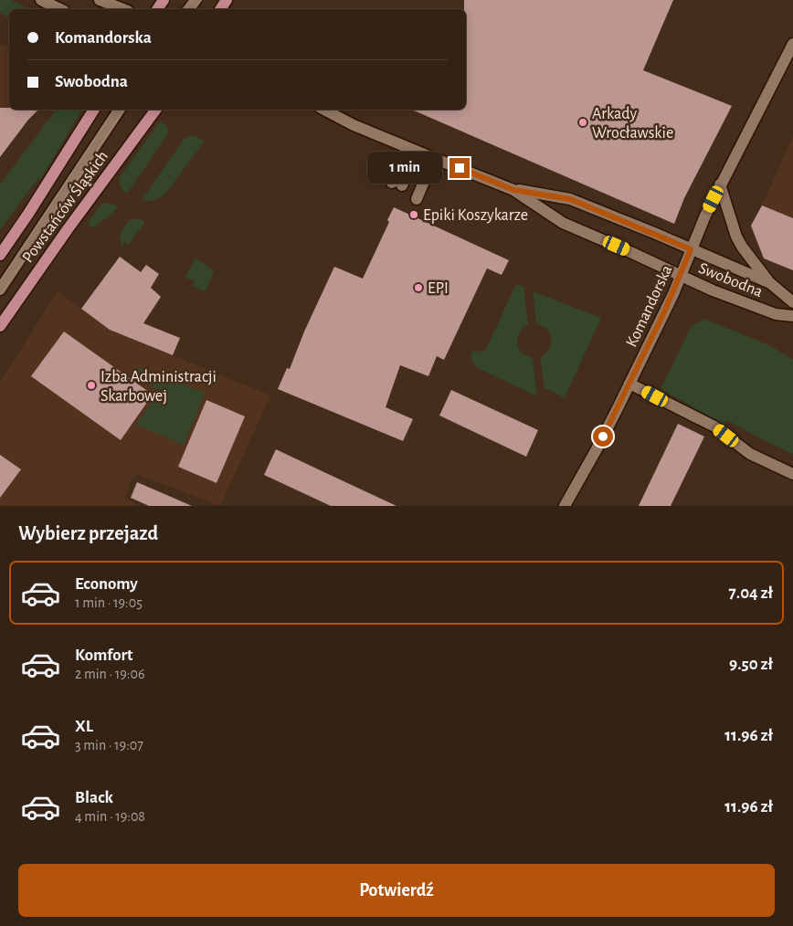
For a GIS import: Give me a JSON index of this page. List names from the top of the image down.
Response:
{
  "streets": {
    "main road": ["Powstańców Śląskich"],
    "street": ["Swobodna", "Komandorska"]
  },
  "crossings": [
    ["Swobodna", "Komandorska"]
  ],
  "places": [
    "Arkady Wrocławskie",
    "Epiki Koszykarze",
    "EPI",
    "Izba Administracji Skarbowej"
  ],
  "page": {
    "banner": ["Komandorska", "Swobodna"],
    "bubble": "1 min",
    "heading": "Wybierz przejazd",
    "list": [
      {
        "name": "Economy",
        "note": "1 min · 19:05",
        "value": "7.04 zł"
      },
      {
        "name": "Komfort",
        "note": "2 min · 19:06",
        "value": "9.50 zł"
      },
      {
        "name": "XL",
        "note": "3 min · 19:07",
        "value": "11.96 zł"
      },
      {
        "name": "Black",
        "note": "4 min · 19:08",
        "value": "11.96 zł"
      }
    ],
    "buttons": "Potwierdź"
  }
}
